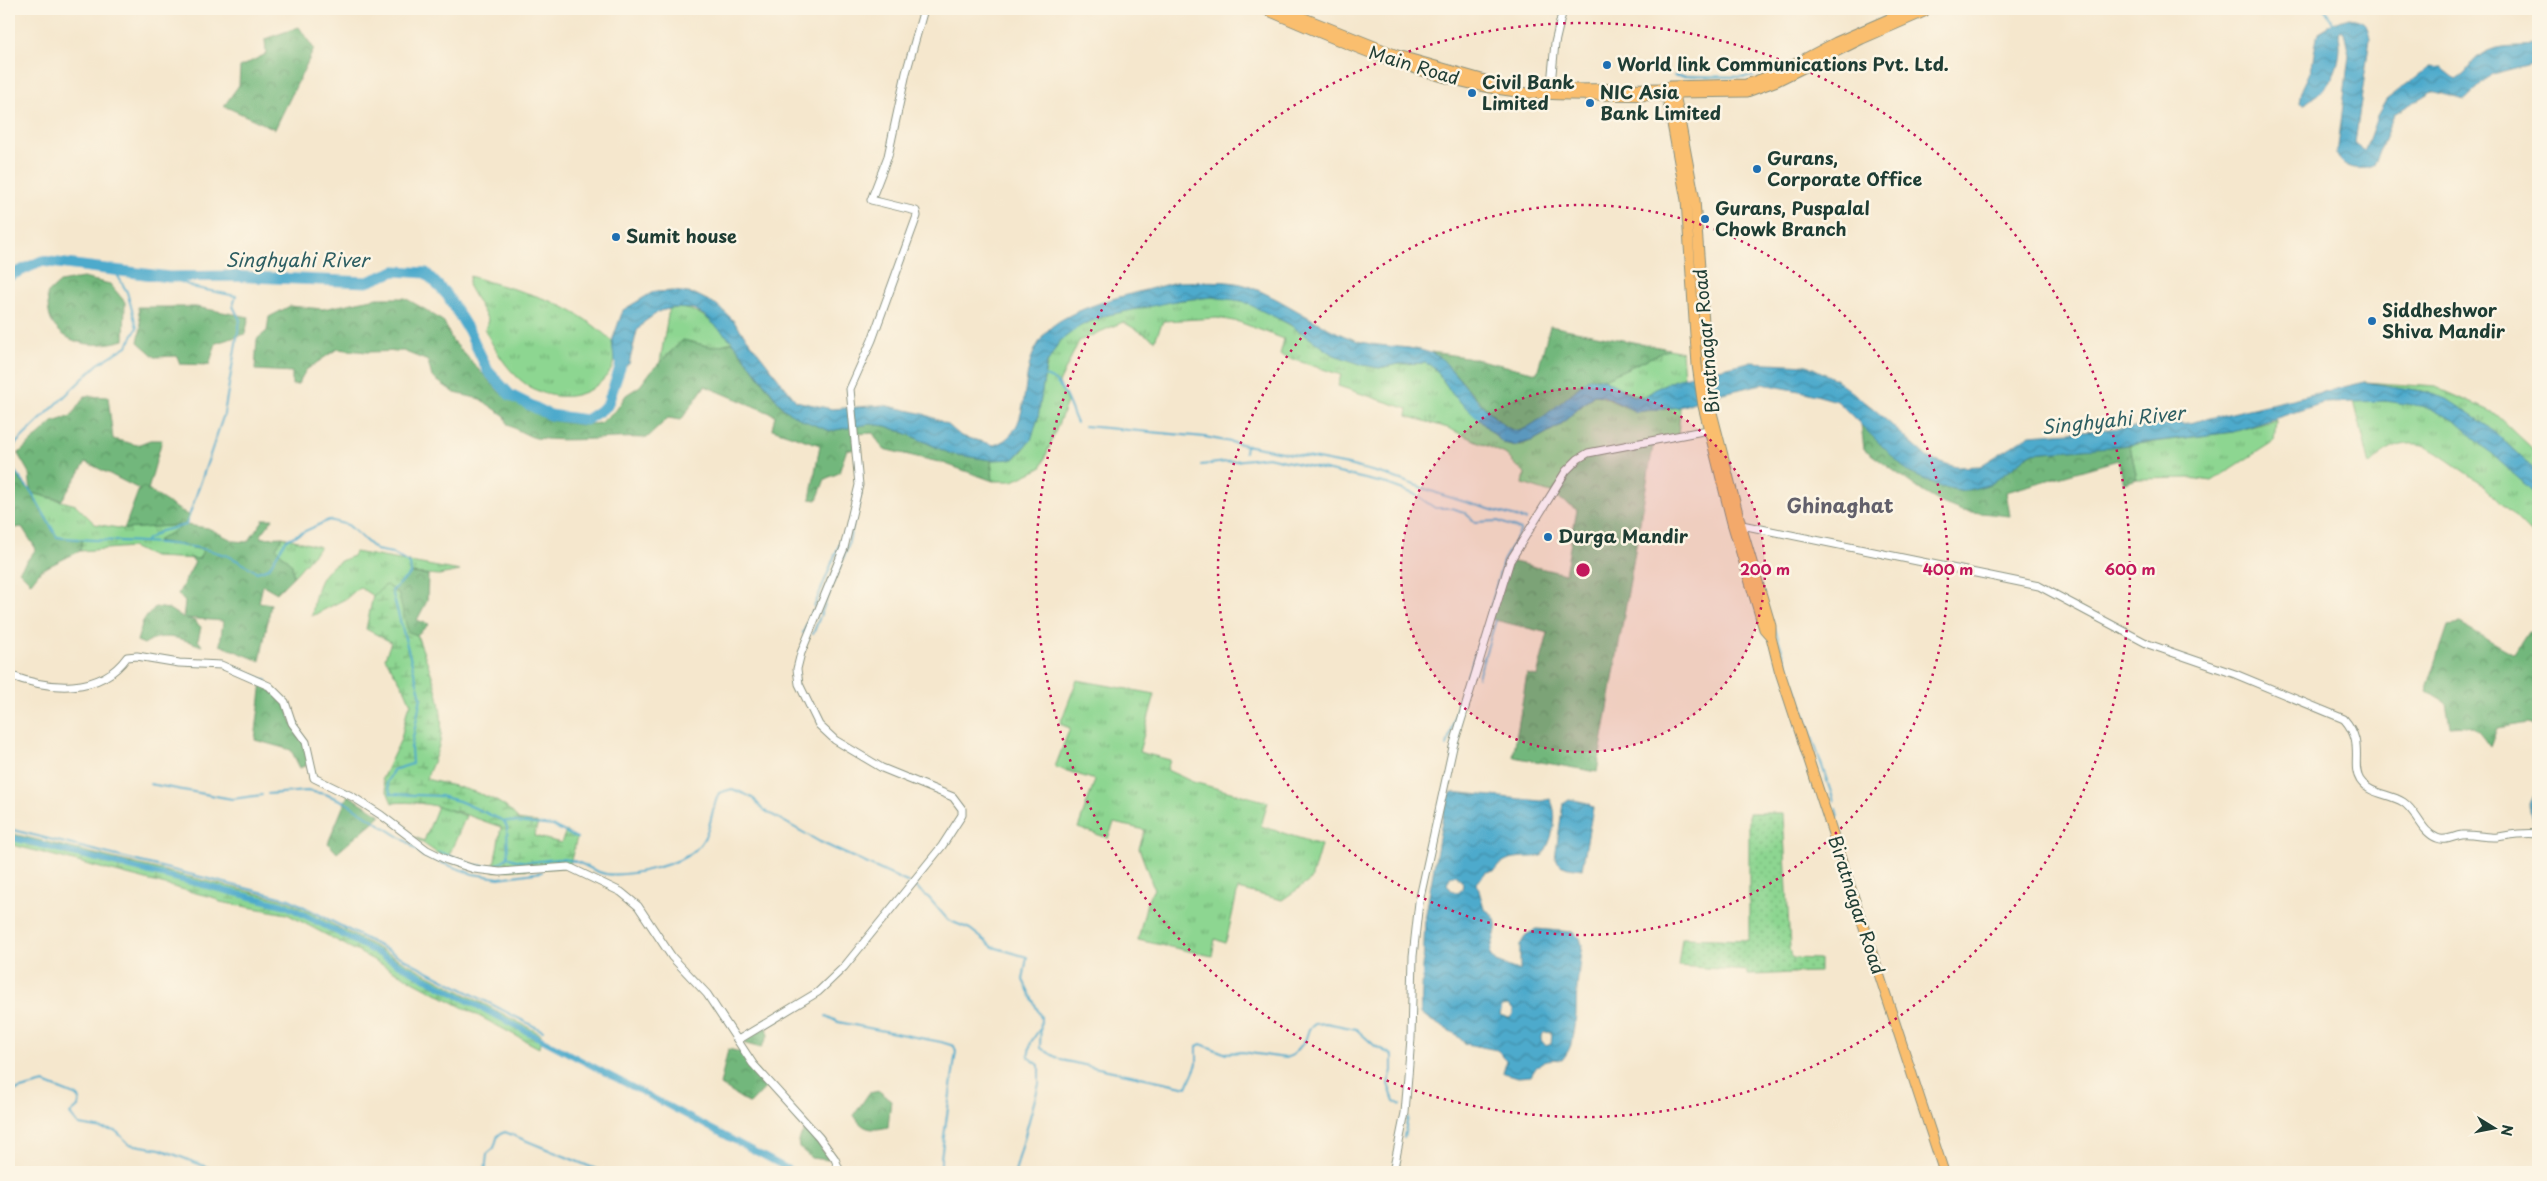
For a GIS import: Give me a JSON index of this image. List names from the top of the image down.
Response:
{
  "streets": {
    "main road": ["Main Road", "Biratnagar Road"]
  },
  "crossings": [
    ["Main Road", "Biratnagar Road"]
  ],
  "districts": ["Ghinaghat"],
  "water": ["Singhyahi River"],
  "places": [
    "World link Communications Pvt. Ltd.",
    "Civil Bank Limited",
    "NIC Asia Bank Limited",
    "Gurans, Corporate Office",
    "Gurans, Puspalal Chowk Branch",
    "Sumit house",
    "Siddheshwor Shiva Mandir",
    "Durga Mandir"
  ],
  "north": "right",
  "rings": ["200 m", "400 m", "600 m"]
}
